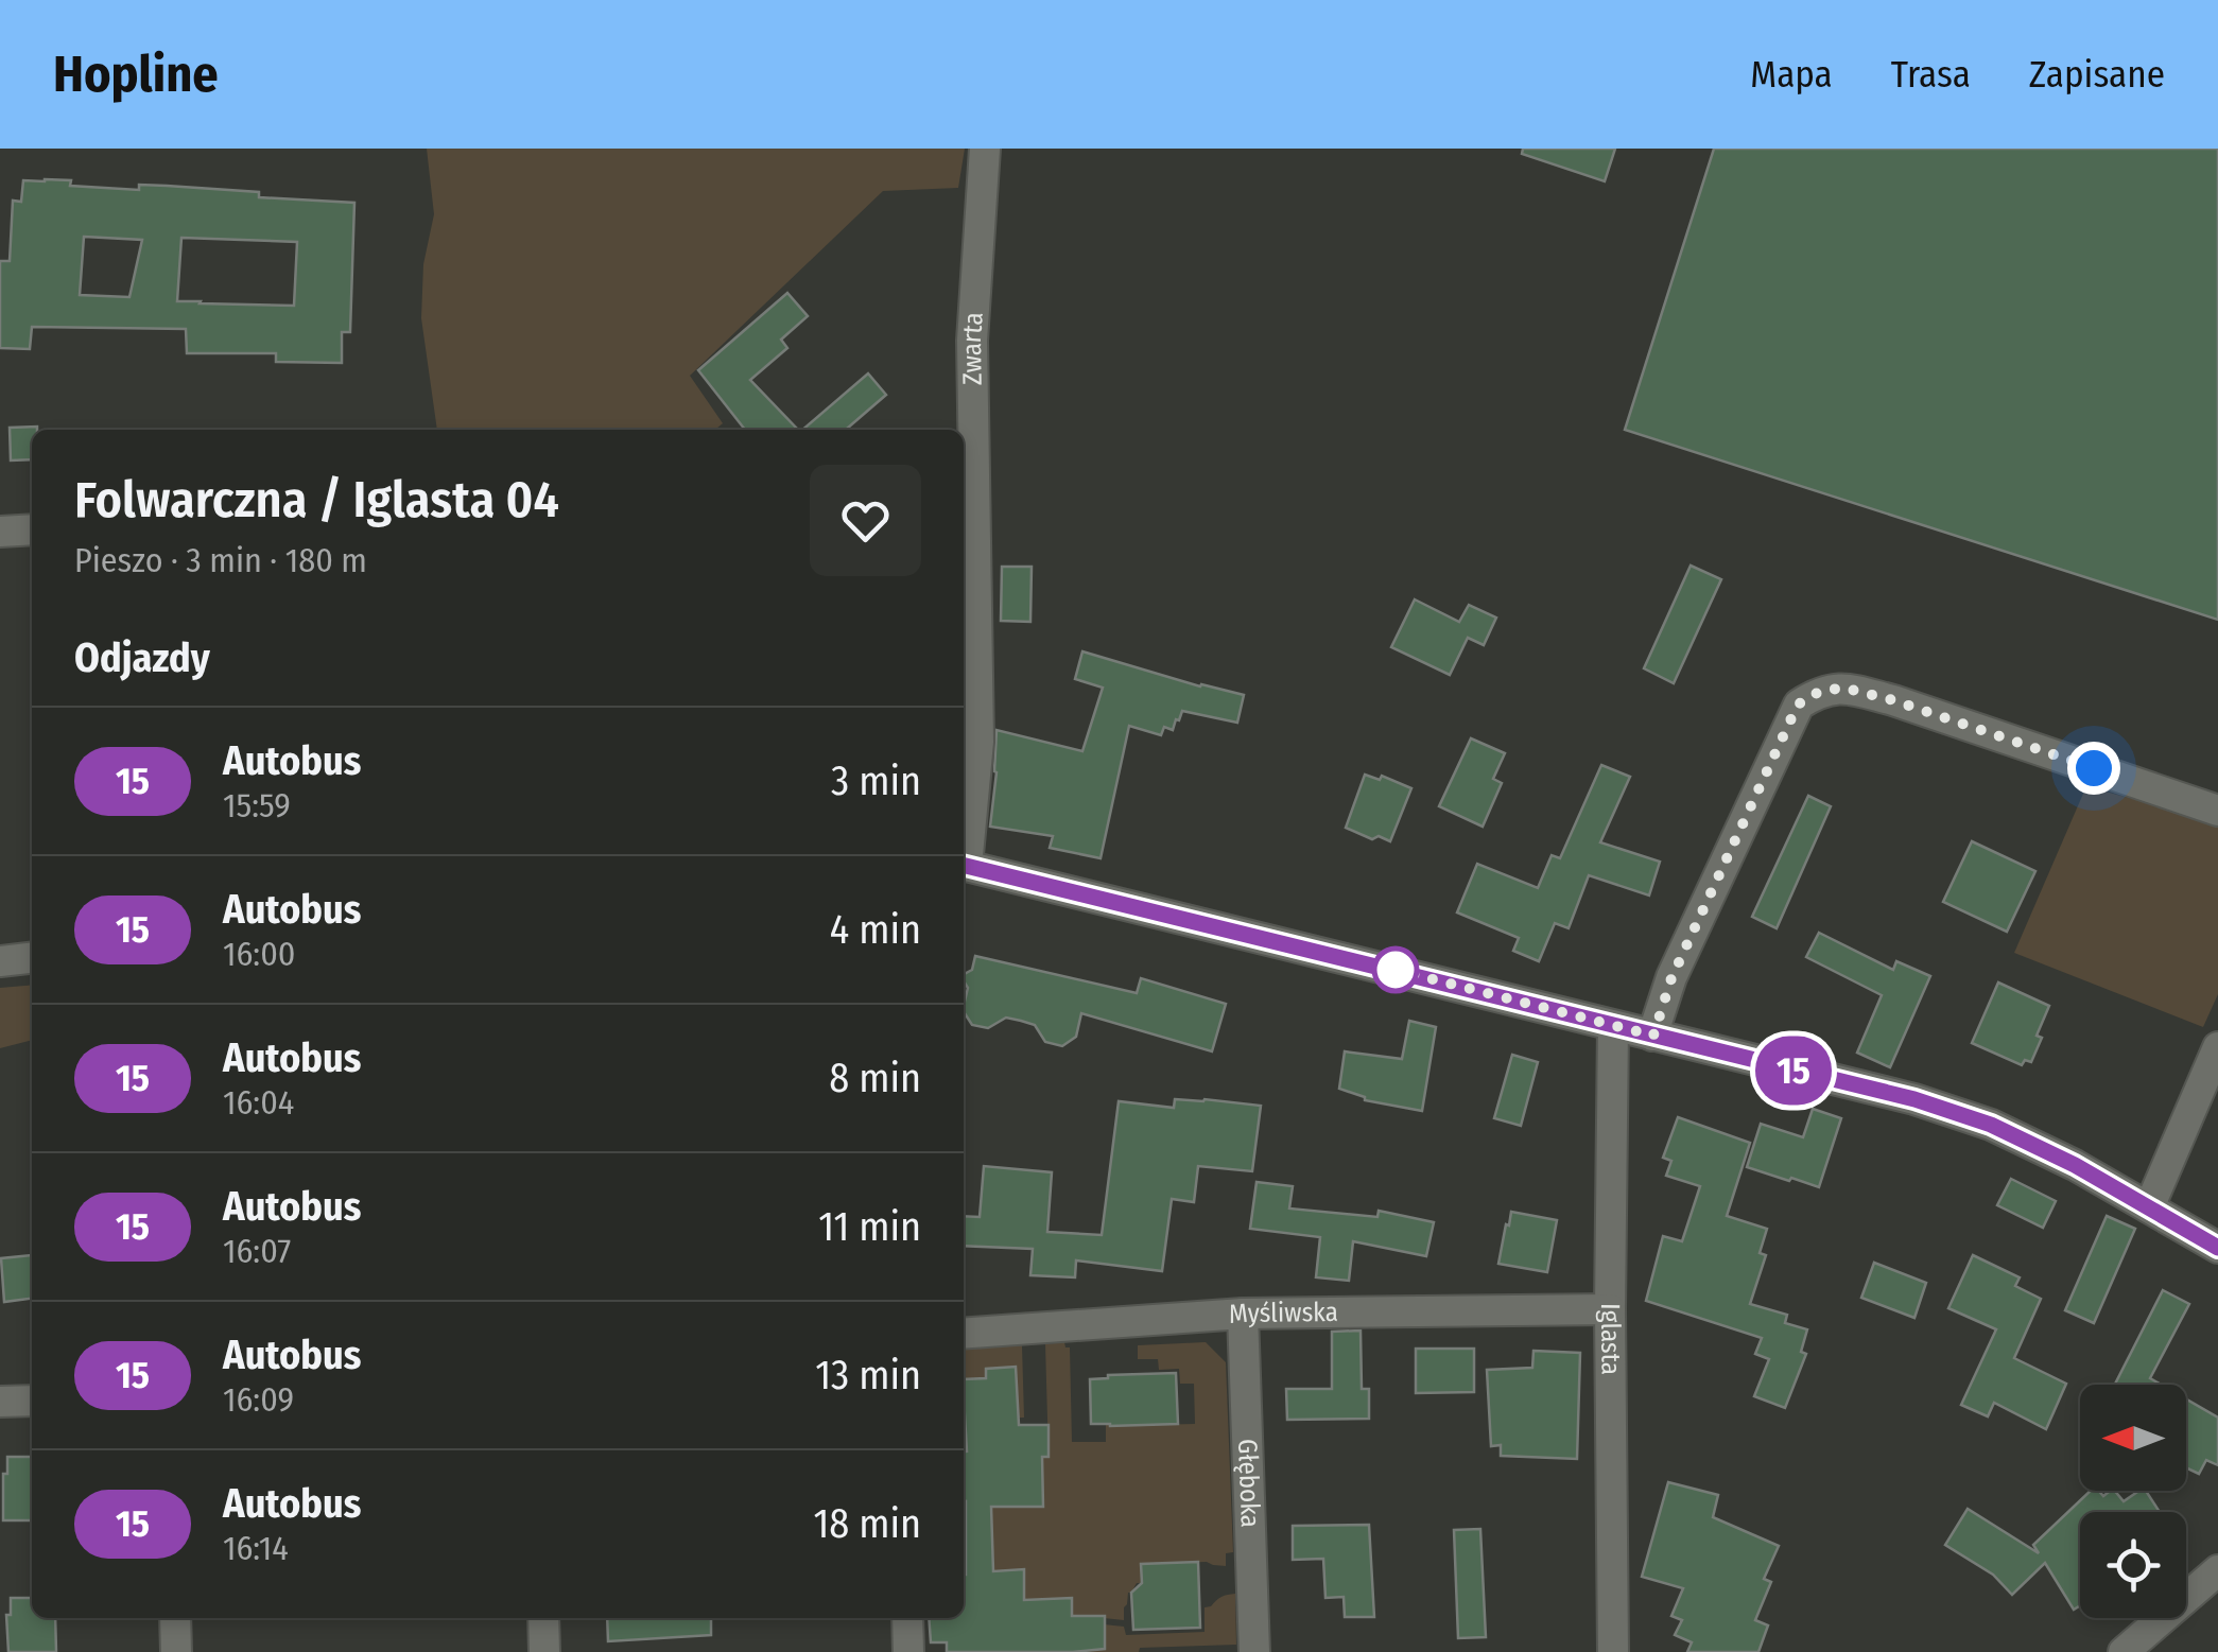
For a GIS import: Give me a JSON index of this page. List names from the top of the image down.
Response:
{
  "streets": {
    "street": [
      "Zwarta",
      "Myśliwska",
      "Iglasta",
      "Głęboka"
    ]
  },
  "crossings": [
    ["Myśliwska", "Iglasta"],
    ["Myśliwska", "Głęboka"]
  ],
  "lines": ["bus line 15"],
  "north": "left",
  "page": {
    "header": "Hopline",
    "nav": ["Mapa", "Trasa", "Zapisane"],
    "on_map": "15",
    "heading": [
      ["Folwarczna / Iglasta 04", "Pieszo · 3 min · 180 m"],
      "Odjazdy"
    ],
    "list": [
      {
        "mark": "15",
        "name": "Autobus",
        "note": "15:59",
        "value": "3 min"
      },
      {
        "mark": "15",
        "name": "Autobus",
        "note": "16:00",
        "value": "4 min"
      },
      {
        "mark": "15",
        "name": "Autobus",
        "note": "16:04",
        "value": "8 min"
      },
      {
        "mark": "15",
        "name": "Autobus",
        "note": "16:07",
        "value": "11 min"
      },
      {
        "mark": "15",
        "name": "Autobus",
        "note": "16:09",
        "value": "13 min"
      },
      {
        "mark": "15",
        "name": "Autobus",
        "note": "16:14",
        "value": "18 min"
      }
    ]
  }
}
